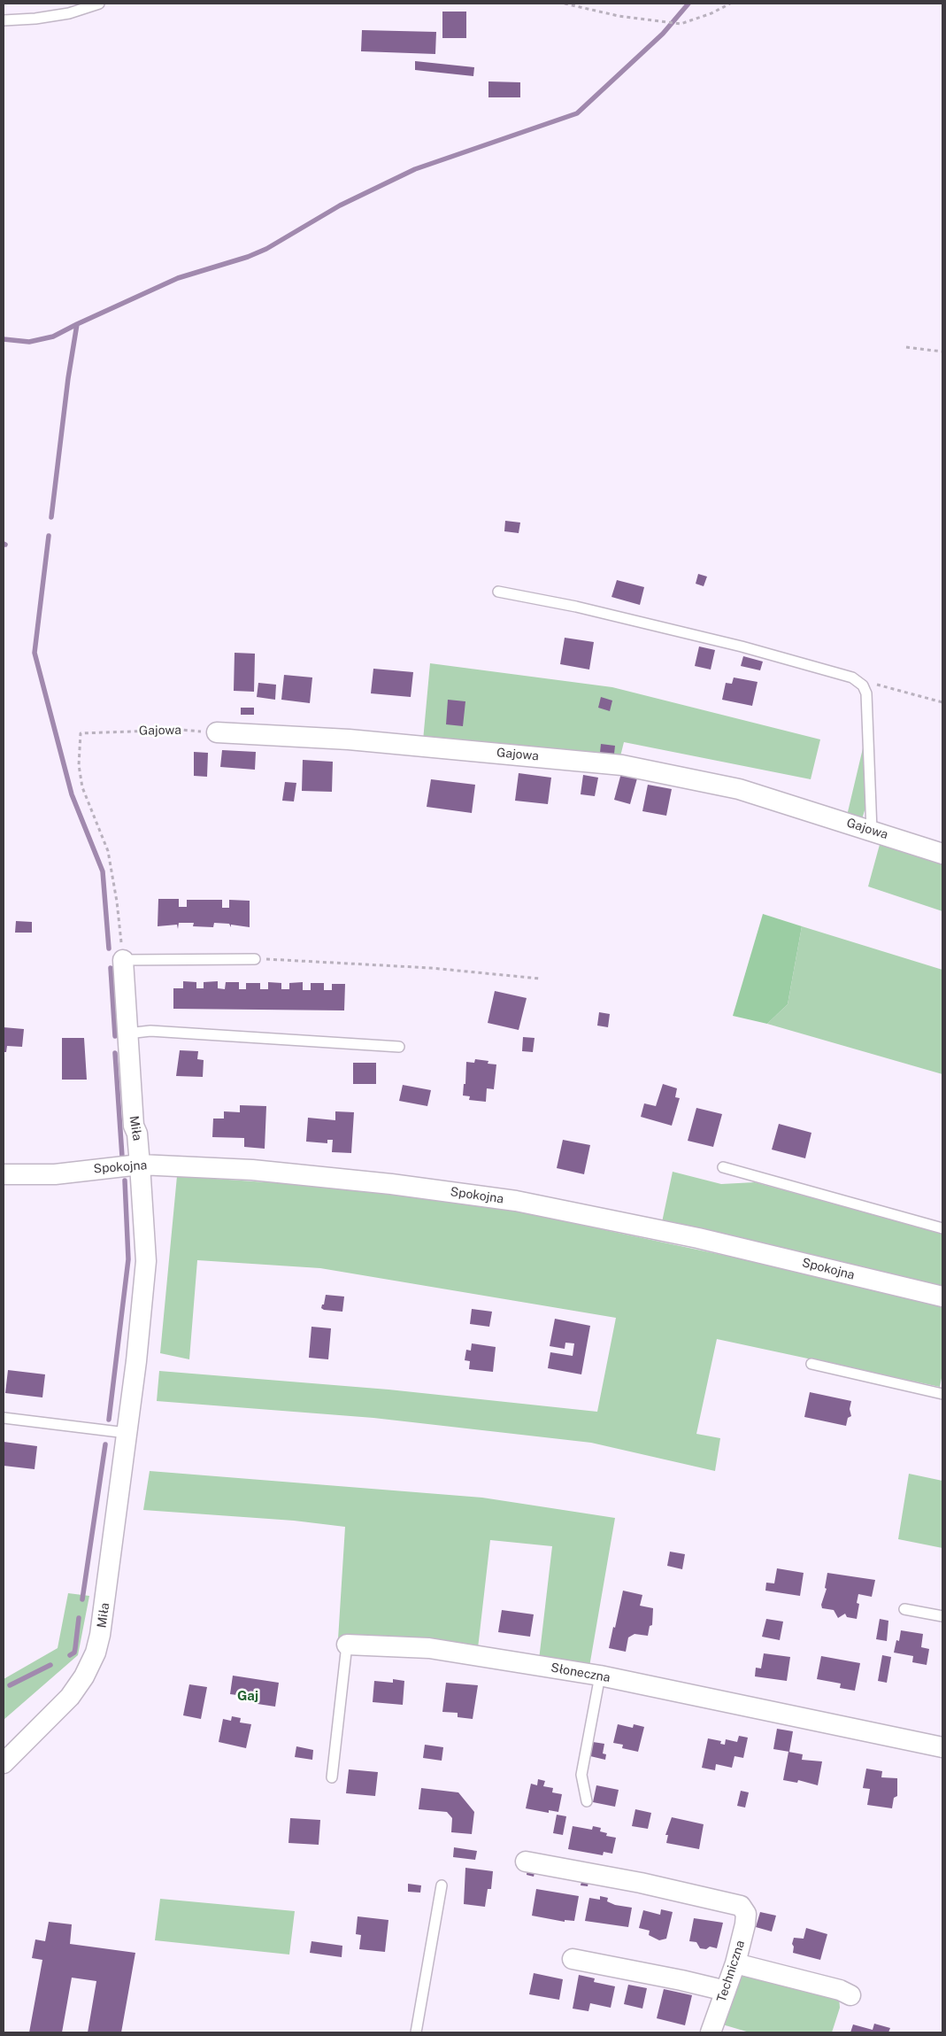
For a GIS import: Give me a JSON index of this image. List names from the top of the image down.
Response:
{
  "streets": {
    "street": [
      "Gajowa",
      "Miła",
      "Spokojna",
      "Słoneczna",
      "Techniczna"
    ]
  },
  "crossings": [
    ["Gajowa", "Miła"],
    ["Miła", "Spokojna"]
  ],
  "districts": ["Gaj"]
}
